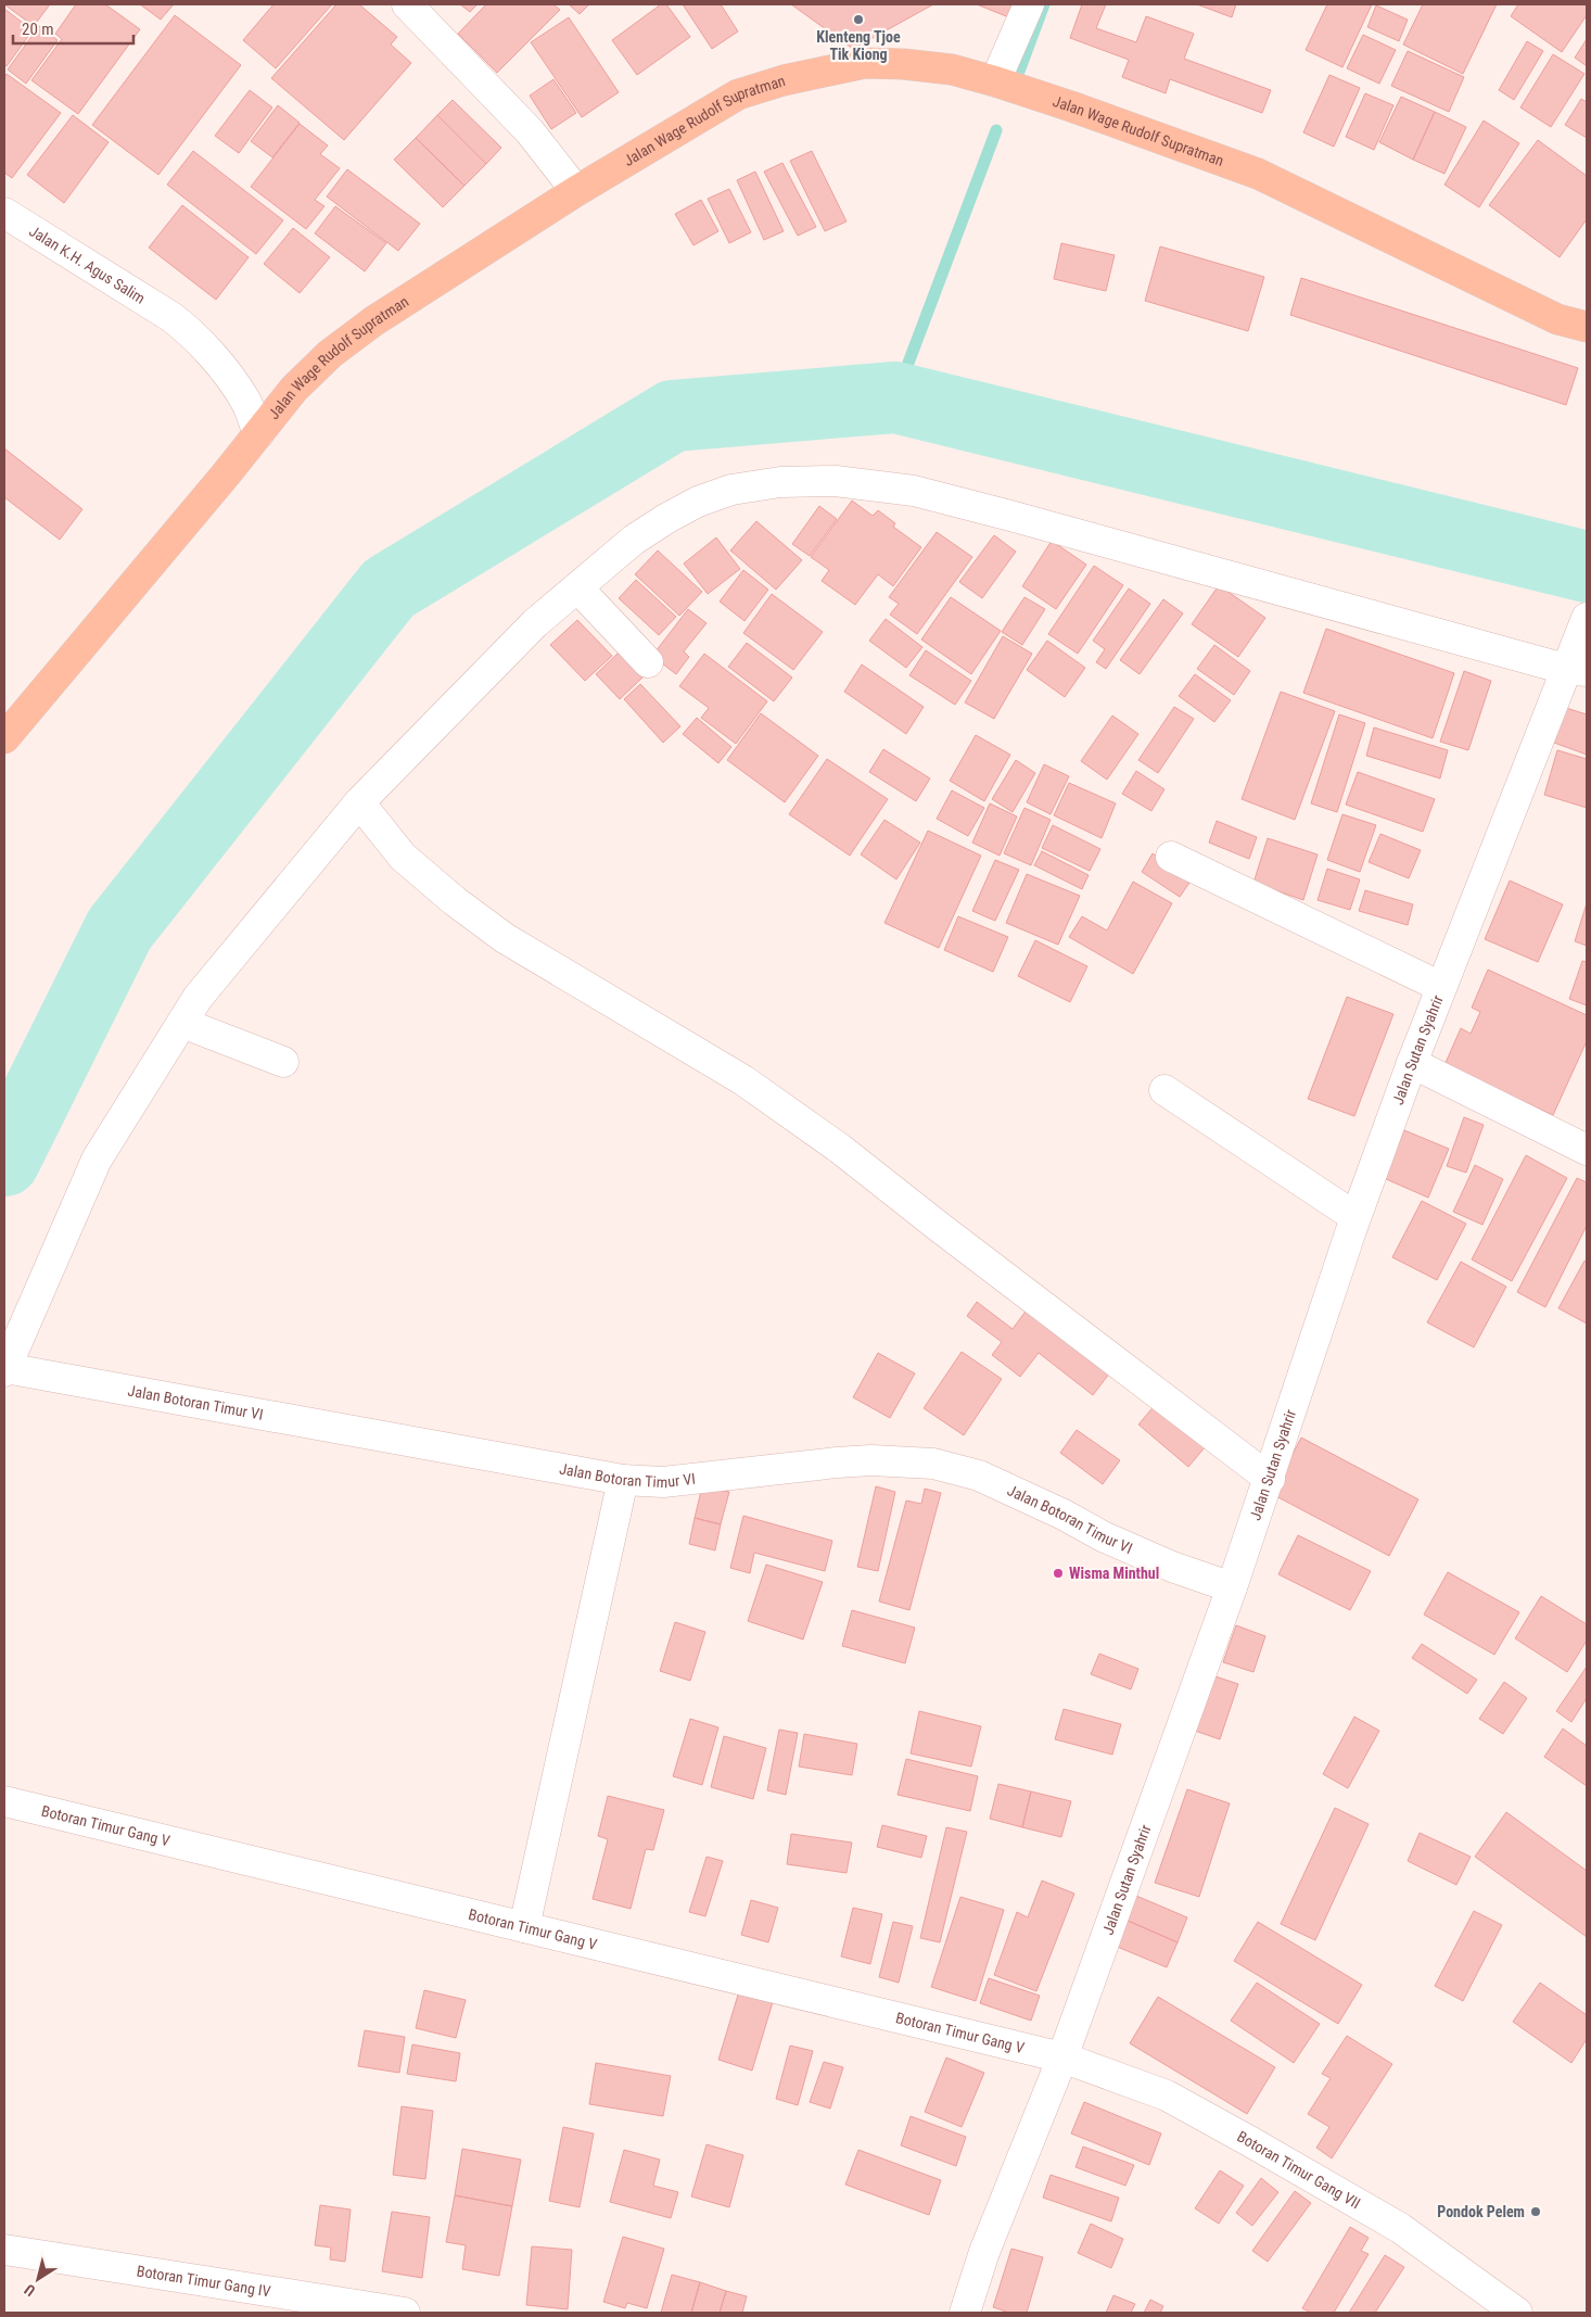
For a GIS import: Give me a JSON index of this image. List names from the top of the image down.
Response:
{
  "streets": {
    "main road": ["Jalan Wage Rudolf Supratman"],
    "street": [
      "Jalan K.H. Agus Salim",
      "Jalan Sutan Syahrir",
      "Jalan Botoran Timur VI",
      "Botoran Timur Gang V",
      "Botoran Timur Gang VII",
      "Botoran Timur Gang IV"
    ]
  },
  "crossings": [
    ["Jalan Wage Rudolf Supratman", "Jalan K.H. Agus Salim"],
    ["Jalan Sutan Syahrir", "Jalan Botoran Timur VI"],
    ["Jalan Sutan Syahrir", "Botoran Timur Gang V"],
    ["Jalan Sutan Syahrir", "Botoran Timur Gang VII"],
    ["Botoran Timur Gang V", "Botoran Timur Gang VII"]
  ],
  "places": ["Klenteng Tjoe Tik Kiong", "Wisma Minthul", "Pondok Pelem"],
  "scale_bar": "20 m",
  "north": "bottom left"
}
